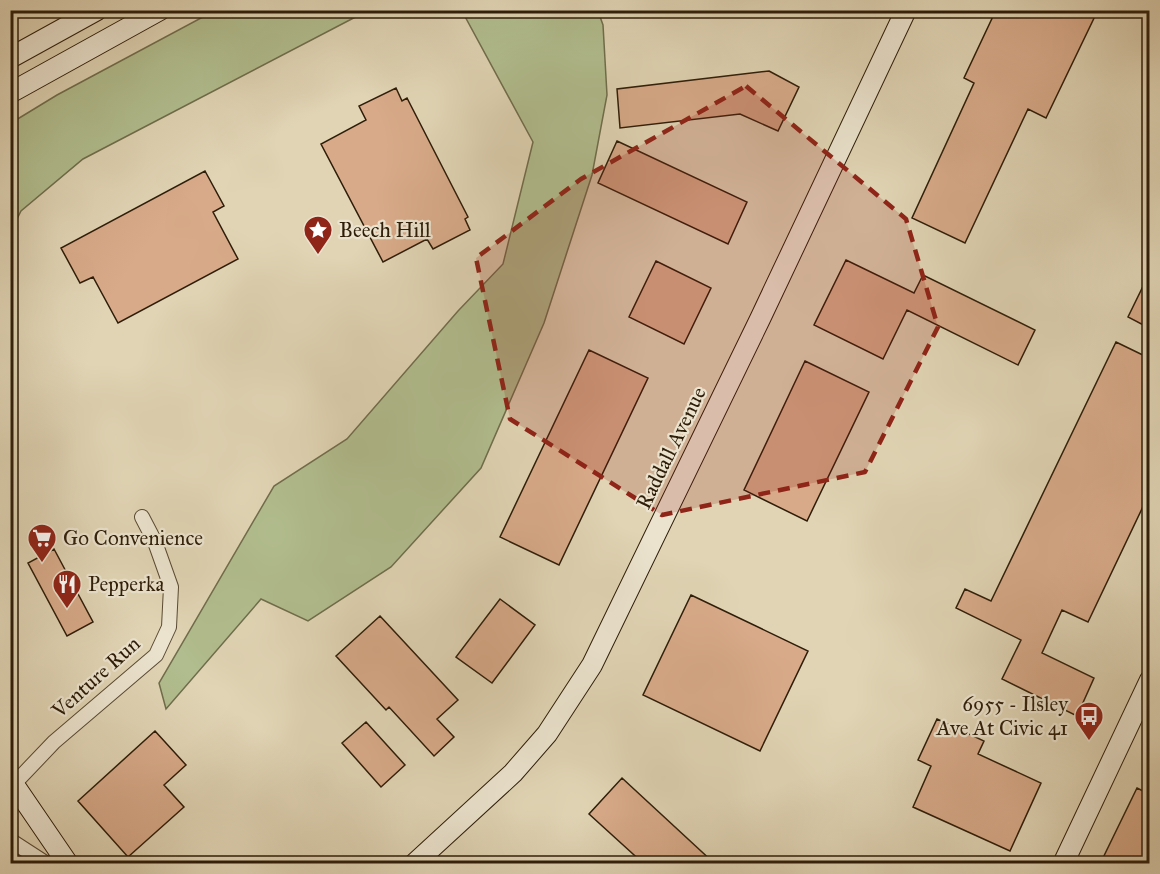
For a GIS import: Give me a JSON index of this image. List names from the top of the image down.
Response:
{
  "streets": {
    "street": ["Raddall Avenue", "Venture Run"]
  },
  "places": {
    "place": ["Beech Hill"],
    "supermarket": ["Go Convenience"],
    "restaurant": ["Pepperka"],
    "bus stop": ["6955 - Ilsley Ave At Civic 41"]
  }
}
